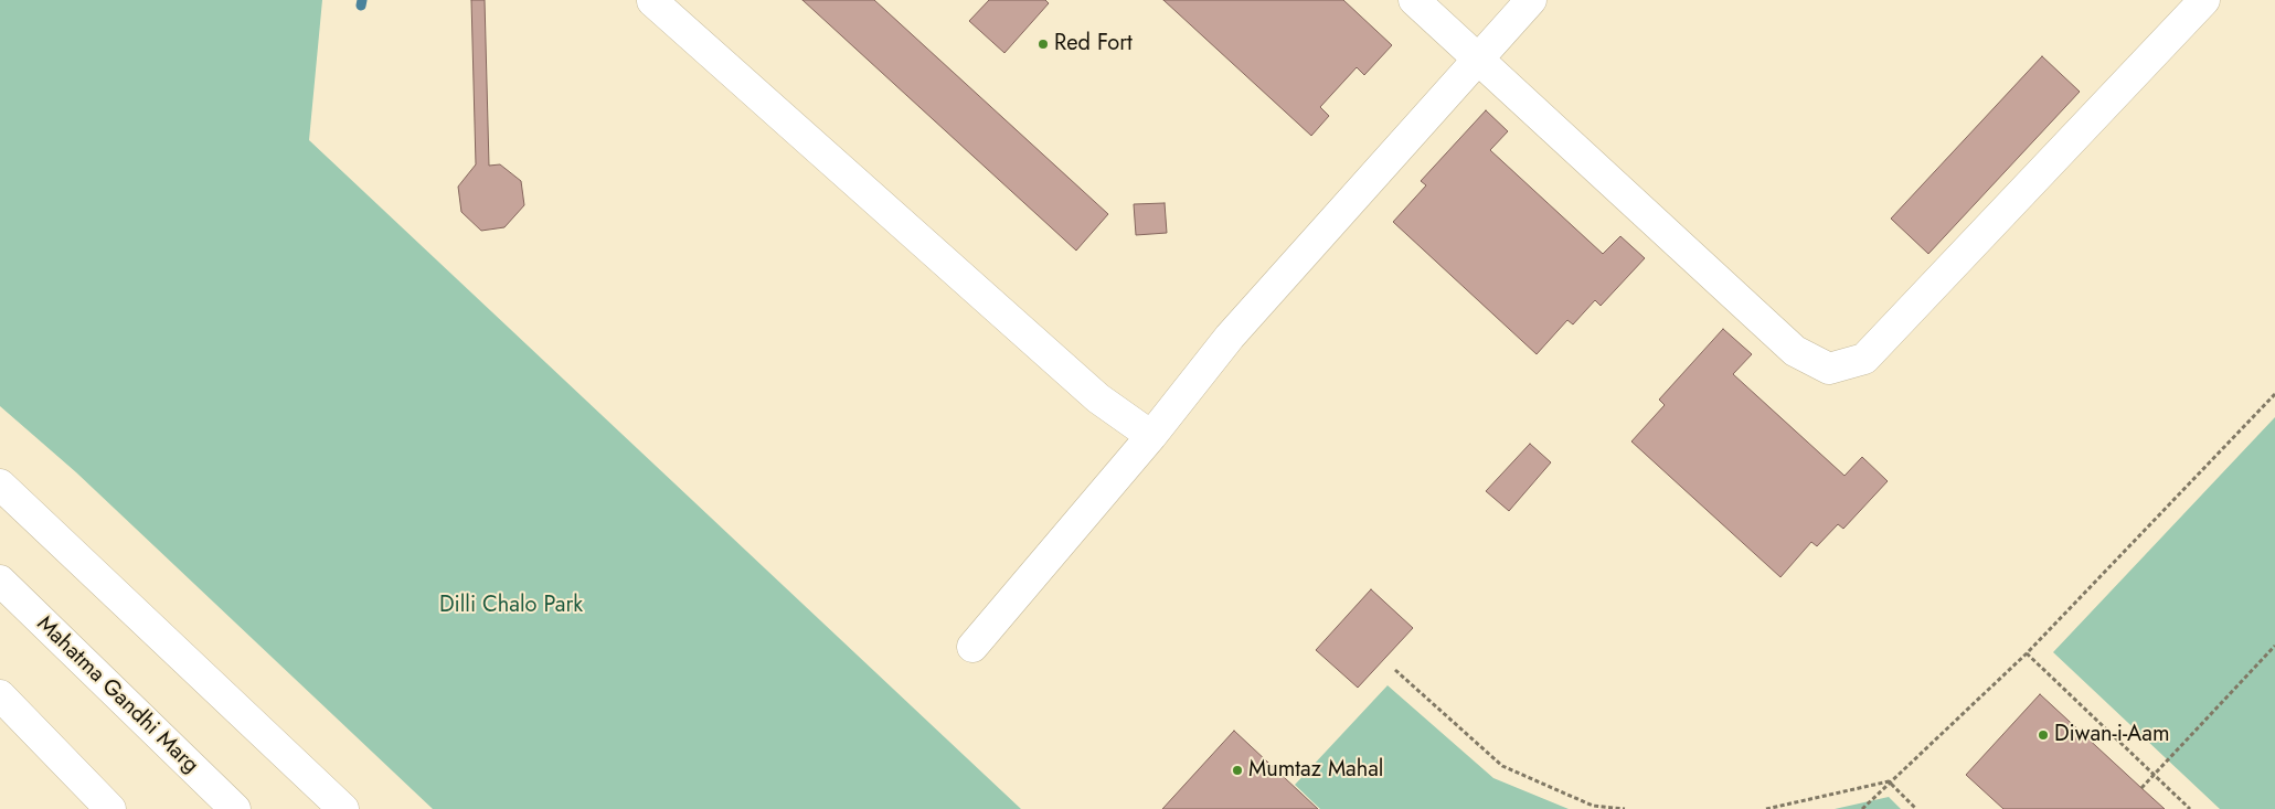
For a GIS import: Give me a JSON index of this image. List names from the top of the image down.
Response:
{
  "streets": {
    "main road": ["Mahatma Gandhi Marg"]
  },
  "parks": ["Dilli Chalo Park"],
  "places": ["Red Fort", "Diwan-i-Aam", "Mumtaz Mahal"]
}
